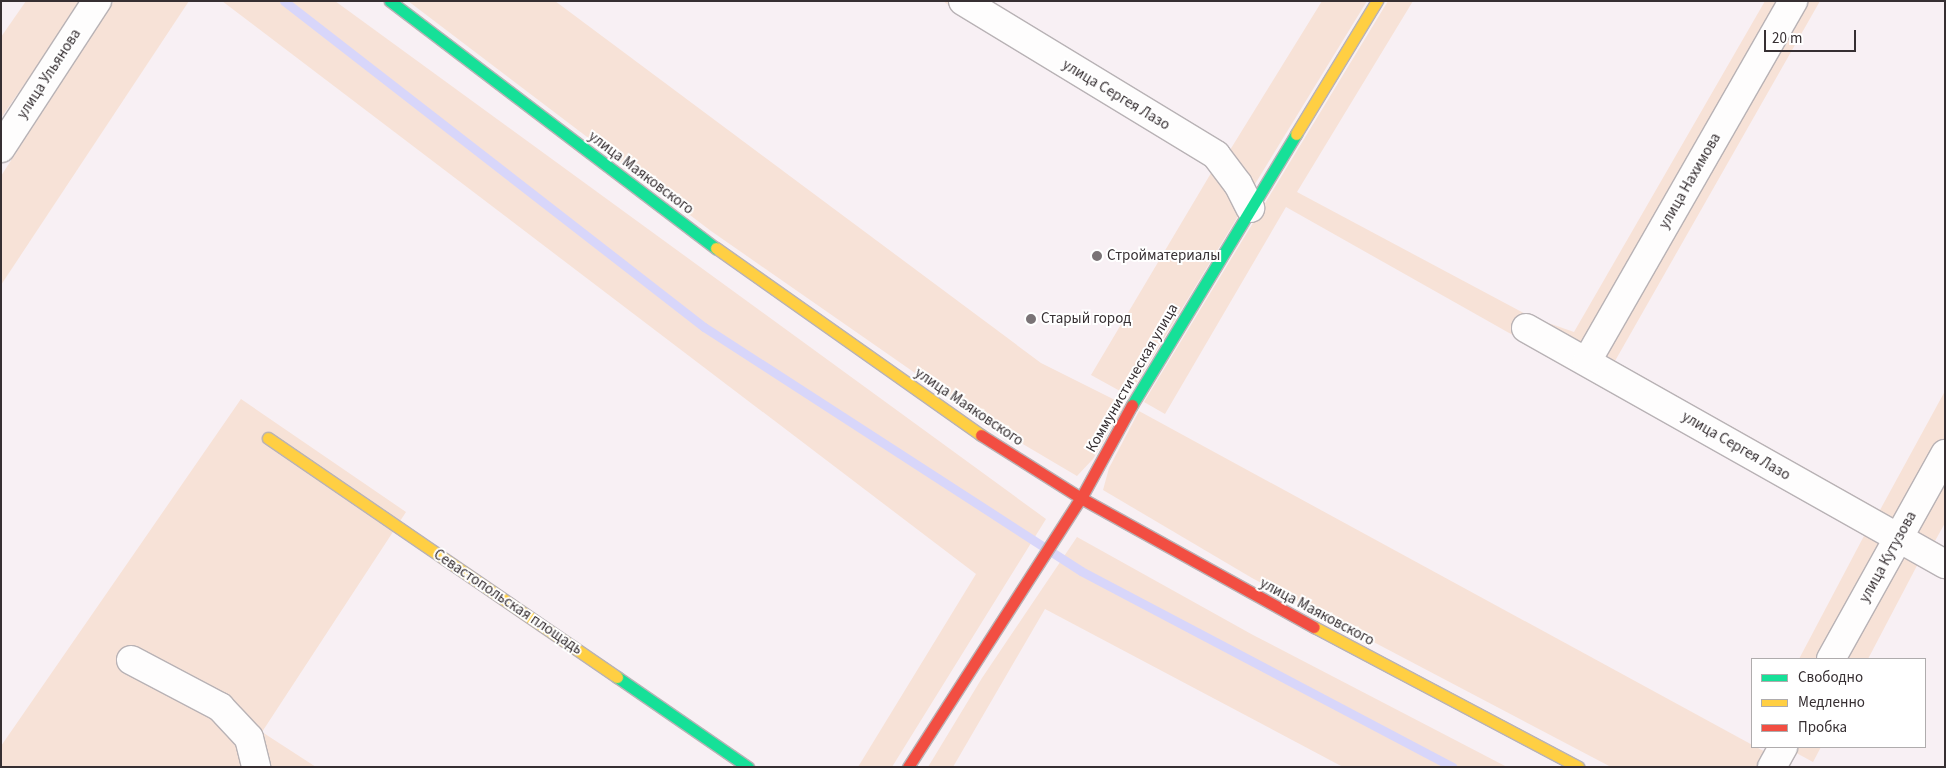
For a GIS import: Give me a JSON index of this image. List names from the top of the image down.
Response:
{
  "streets": {
    "street": [
      "улица Ульянова",
      "улица Сергея Лазо",
      "улица Маяковского",
      "улица Нахимова",
      "Коммунистическая улица",
      "улица Кутузова",
      "Севастопольская площадь"
    ]
  },
  "crossings": [
    ["улица Сергея Лазо", "улица Нахимова"],
    ["улица Сергея Лазо", "Коммунистическая улица"],
    ["улица Сергея Лазо", "улица Кутузова"],
    ["улица Маяковского", "Коммунистическая улица"]
  ],
  "places": ["Стройматериалы", "Старый город"],
  "legend": ["Свободно", "Медленно", "Пробка"],
  "scale_bar": "20 m"
}
